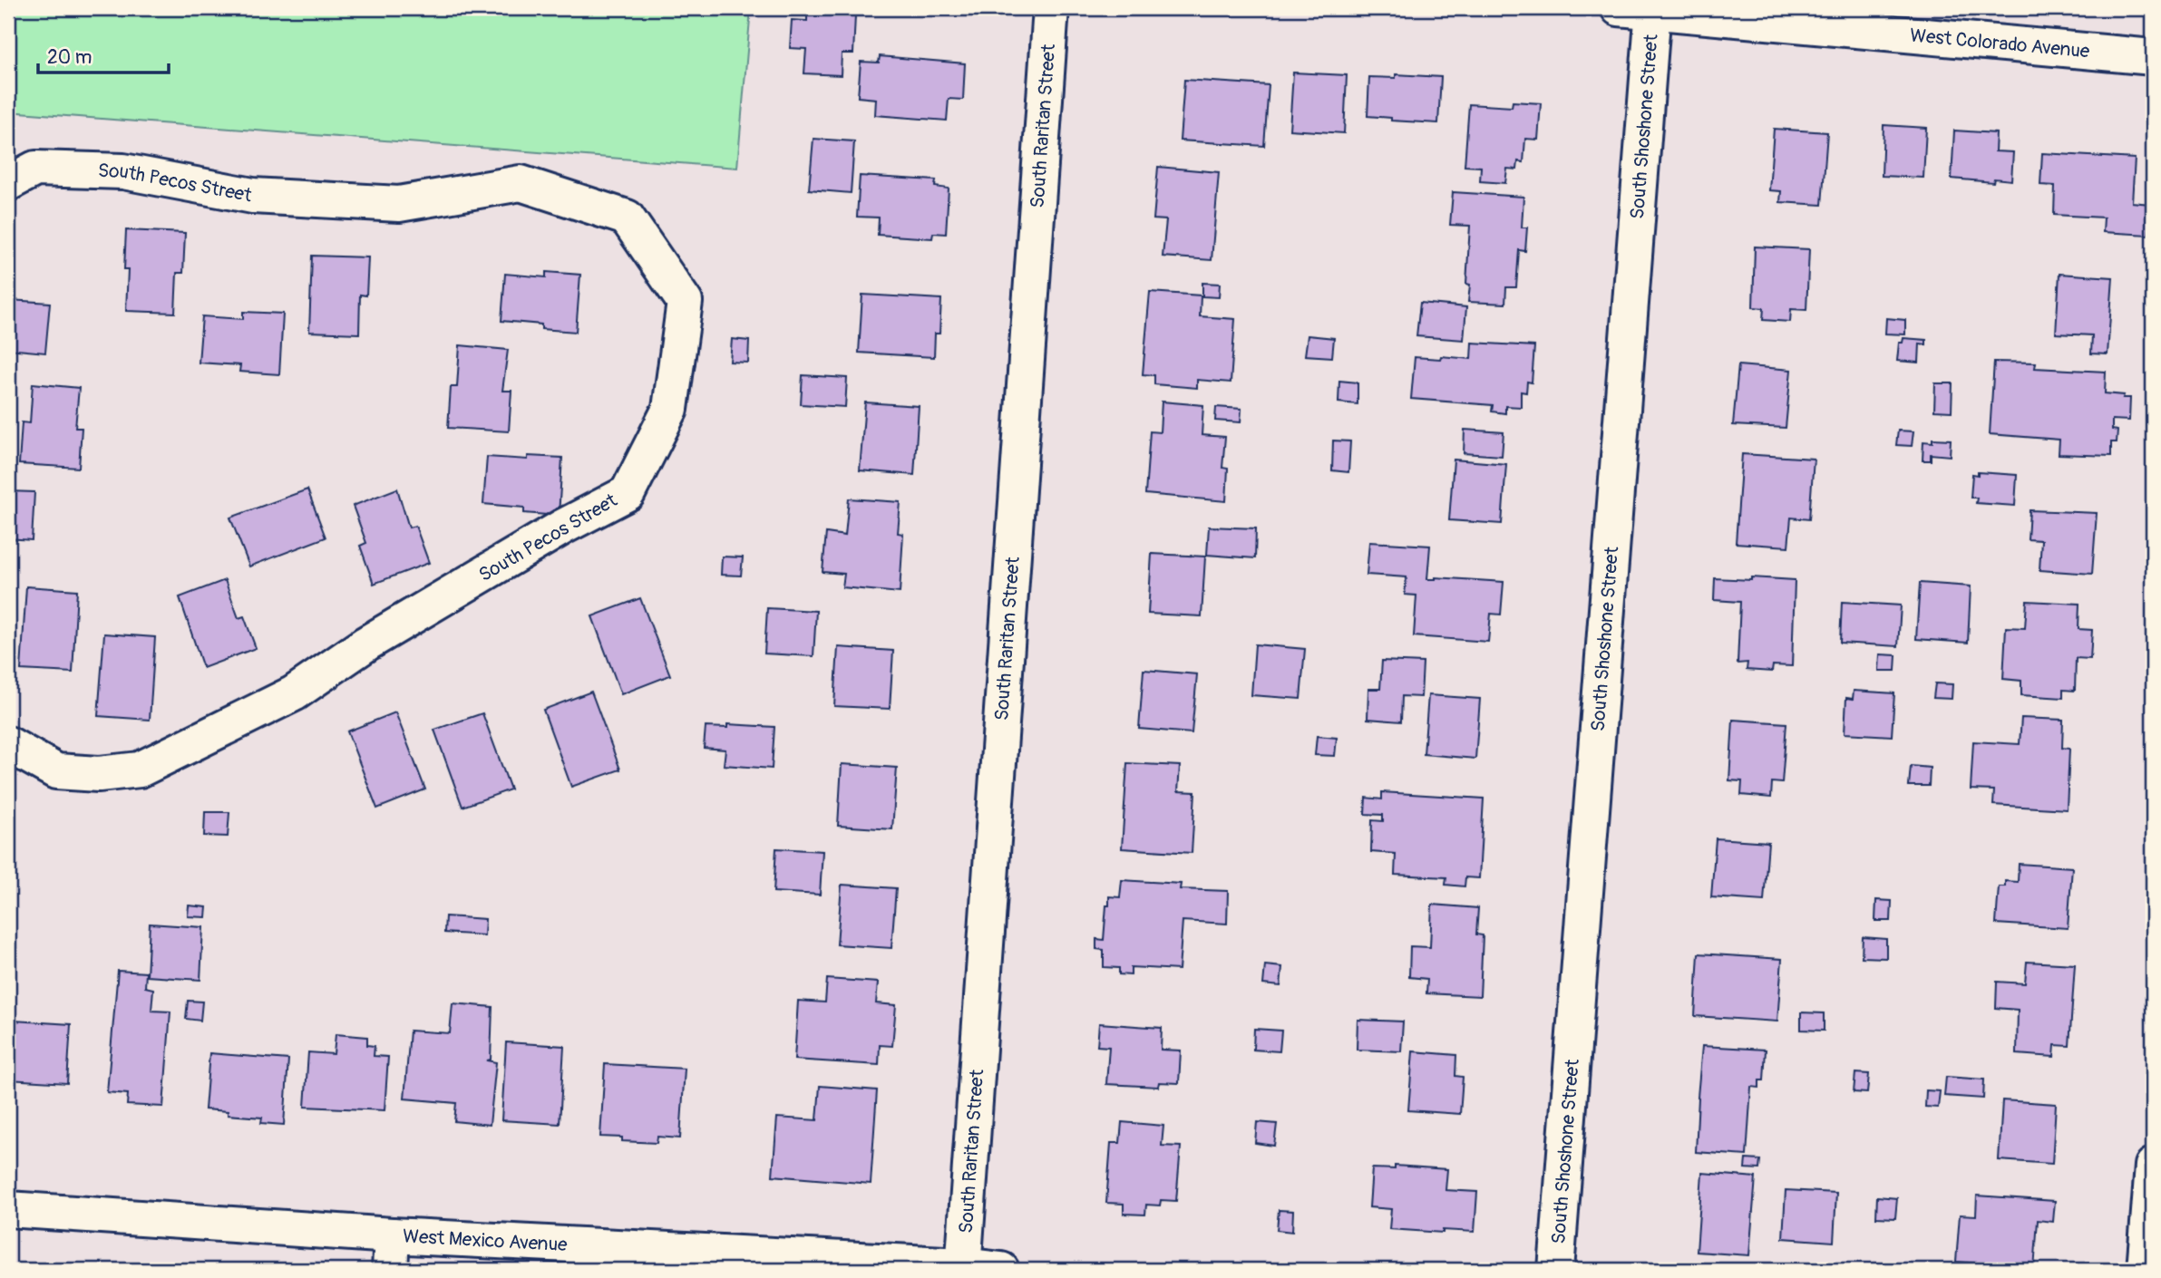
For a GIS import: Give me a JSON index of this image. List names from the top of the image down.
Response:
{
  "streets": {
    "street": [
      "West Colorado Avenue",
      "South Raritan Street",
      "South Shoshone Street",
      "South Pecos Street",
      "West Mexico Avenue"
    ]
  },
  "crossings": [
    ["West Colorado Avenue", "South Shoshone Street"],
    ["South Raritan Street", "West Mexico Avenue"]
  ],
  "scale_bar": "20 m"
}
